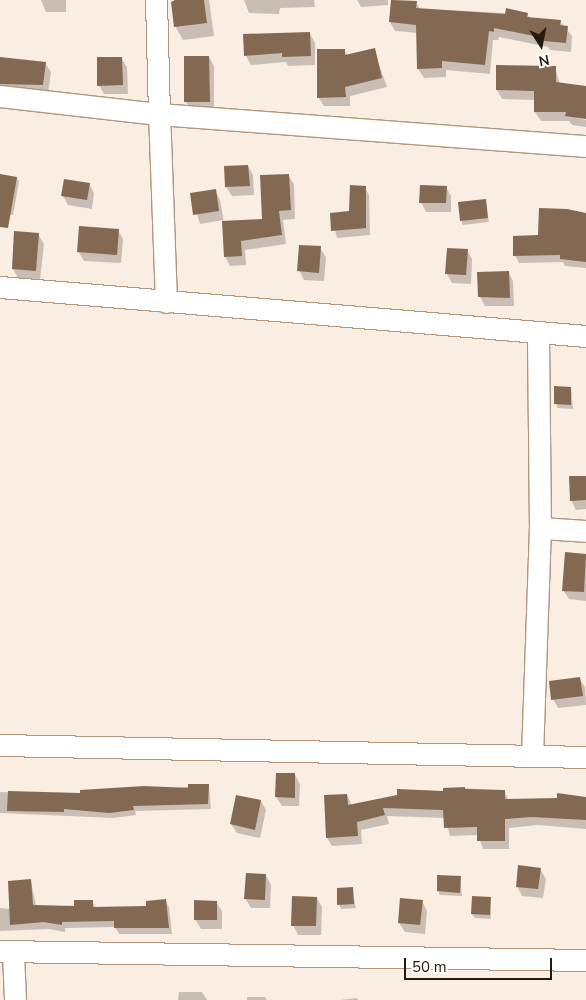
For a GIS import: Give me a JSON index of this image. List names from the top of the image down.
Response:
{
  "scale_bar": "50 m",
  "north": "bottom"
}
